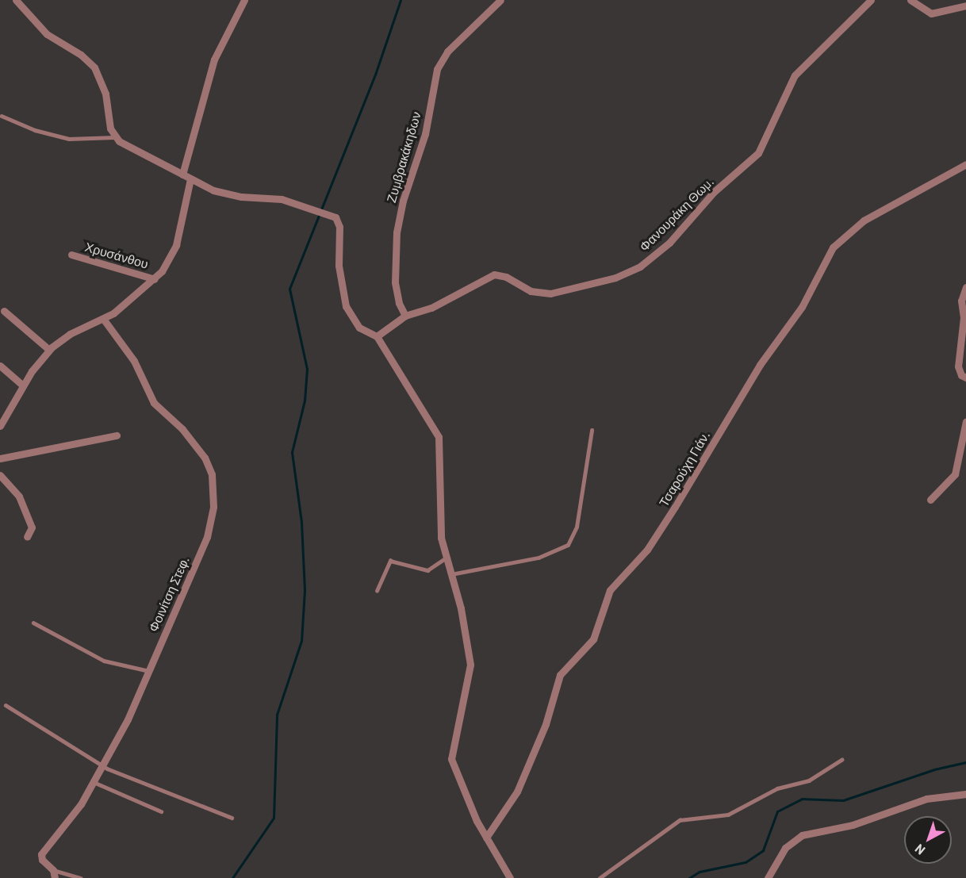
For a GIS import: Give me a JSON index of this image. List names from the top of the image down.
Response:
{
  "streets": {
    "street": [
      "Ζυμβρακάκηδων",
      "Φανουράκη Θωμ.",
      "Χρυσάνθου",
      "Τσαρούχη Γιάν.",
      "Φοινίτση Στεφ."
    ]
  },
  "crossings": [
    ["Ζυμβρακάκηδων", "Φανουράκη Θωμ."]
  ],
  "north": "bottom left"
}
